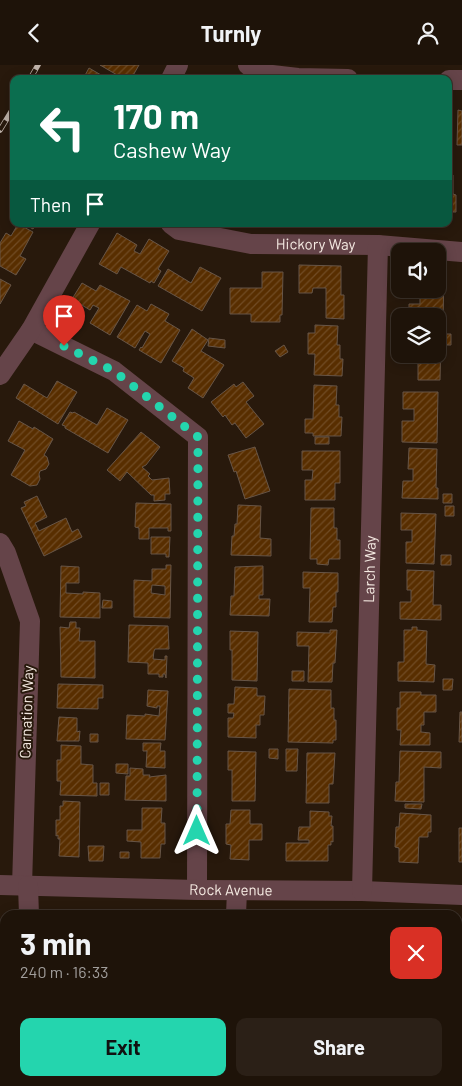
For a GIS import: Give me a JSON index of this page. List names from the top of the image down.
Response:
{
  "streets": {
    "street": [
      "Hickory Way",
      "Larch Way",
      "Carnation Way",
      "Rock Avenue"
    ]
  },
  "crossings": [
    ["Hickory Way", "Larch Way"],
    ["Larch Way", "Rock Avenue"],
    ["Carnation Way", "Rock Avenue"]
  ],
  "page": {
    "header": "Turnly",
    "turn": ["170 m", "Cashew Way"],
    "then": "Then",
    "heading": ["3 min", "240 m · 16:33"],
    "buttons": ["Exit", "Share"]
  }
}
